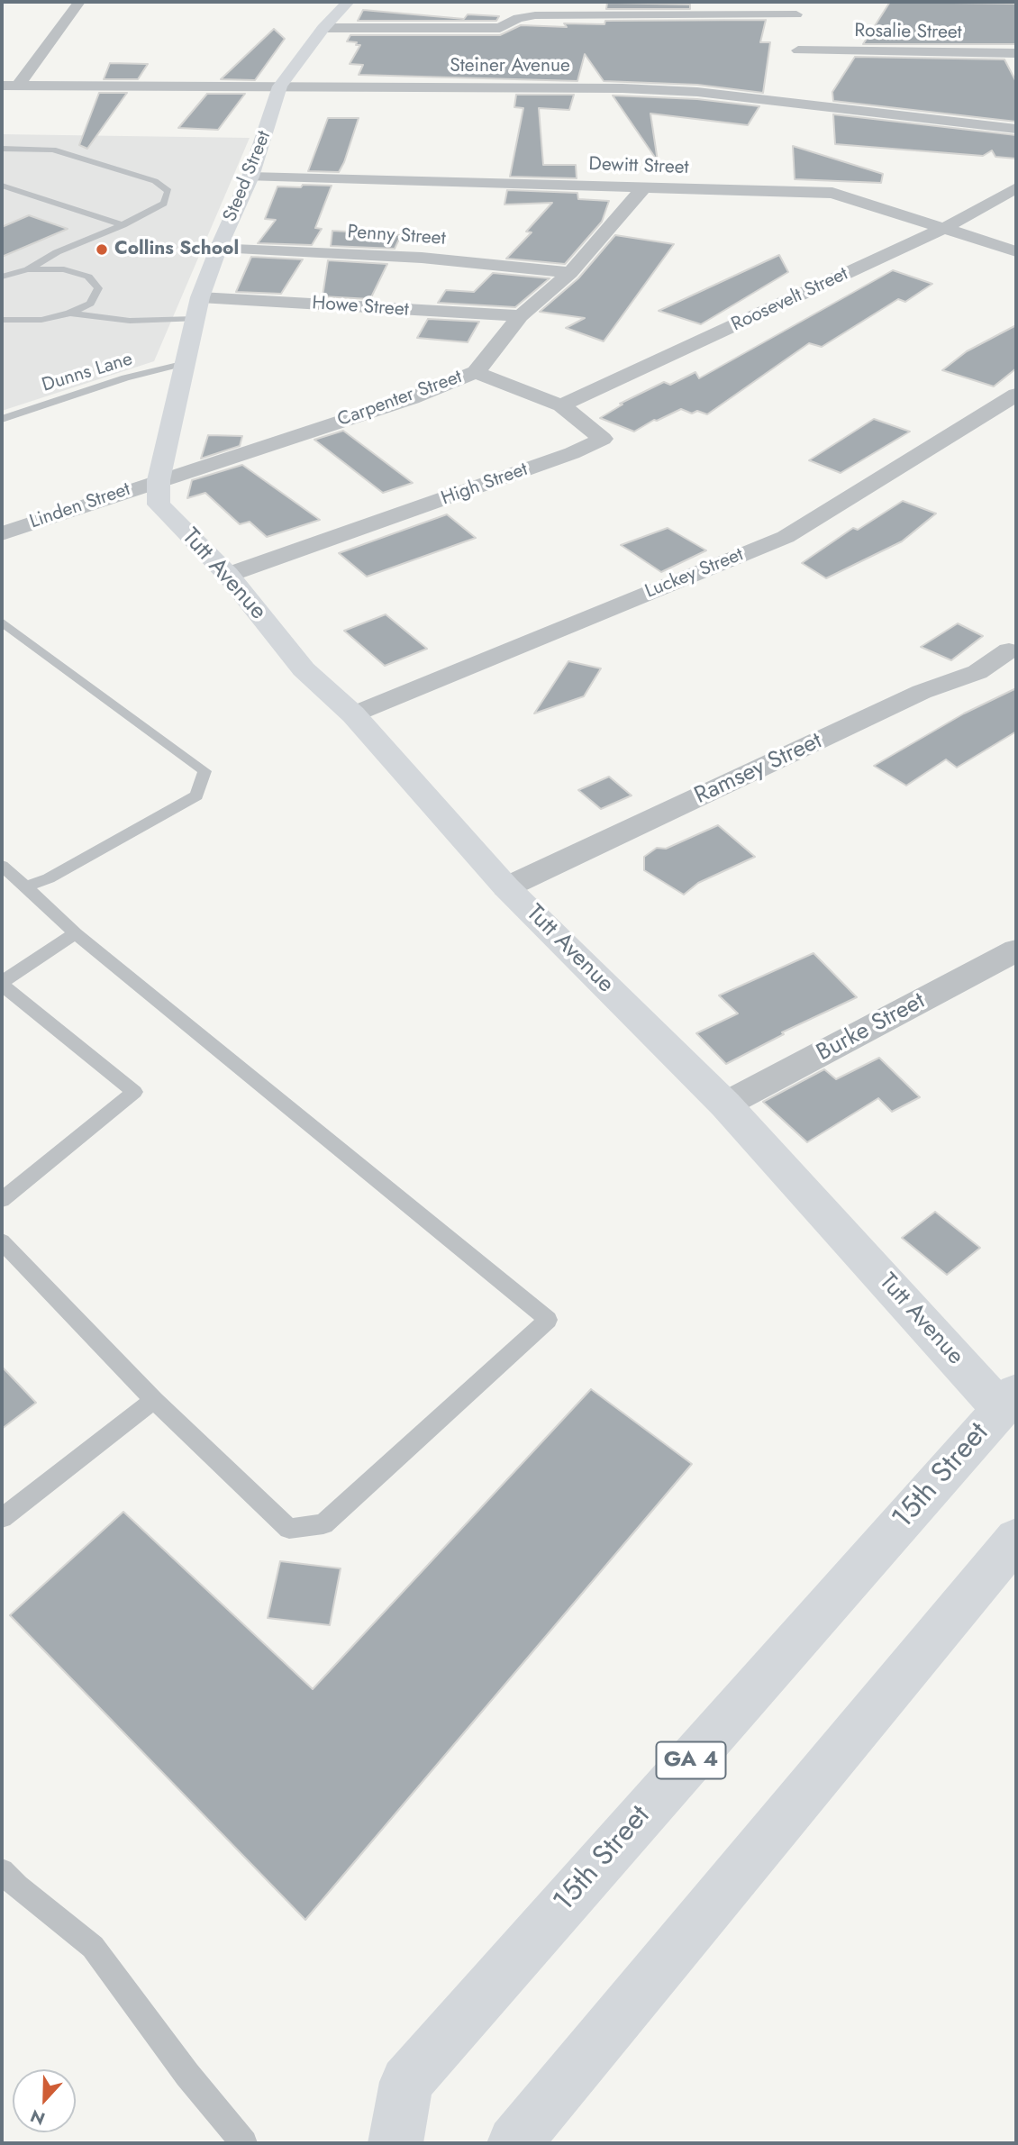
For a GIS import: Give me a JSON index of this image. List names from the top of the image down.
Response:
{
  "streets": {
    "street": [
      "Rosalie Street",
      "Steiner Avenue",
      "Dewitt Street",
      "Steed Street",
      "Penny Street",
      "Roosevelt Street",
      "Howe Street",
      "Carpenter Street",
      "High Street",
      "Linden Street",
      "Luckey Street",
      "Tutt Avenue",
      "Ramsey Street",
      "Burke Street",
      "15th Street",
      "GA 4"
    ],
    "lane": ["Dunns Lane"]
  },
  "crossings": [
    ["Steiner Avenue", "Steed Street"],
    ["Dewitt Street", "Steed Street"],
    ["Dewitt Street", "Roosevelt Street"],
    ["Dewitt Street", "Carpenter Street"],
    ["Steed Street", "Penny Street"],
    ["Steed Street", "Howe Street"],
    ["Steed Street", "Dunns Lane"],
    ["Steed Street", "Carpenter Street"],
    ["Steed Street", "Linden Street"],
    ["Steed Street", "Tutt Avenue"],
    ["Penny Street", "Carpenter Street"],
    ["Roosevelt Street", "High Street"],
    ["Howe Street", "Carpenter Street"],
    ["Carpenter Street", "High Street"],
    ["Carpenter Street", "Linden Street"],
    ["Carpenter Street", "Tutt Avenue"],
    ["High Street", "Tutt Avenue"],
    ["Linden Street", "Tutt Avenue"],
    ["Luckey Street", "Tutt Avenue"],
    ["Tutt Avenue", "Ramsey Street"],
    ["Tutt Avenue", "Burke Street"],
    ["Tutt Avenue", "15th Street"]
  ],
  "places": ["Collins School"],
  "north": "bottom"
}
